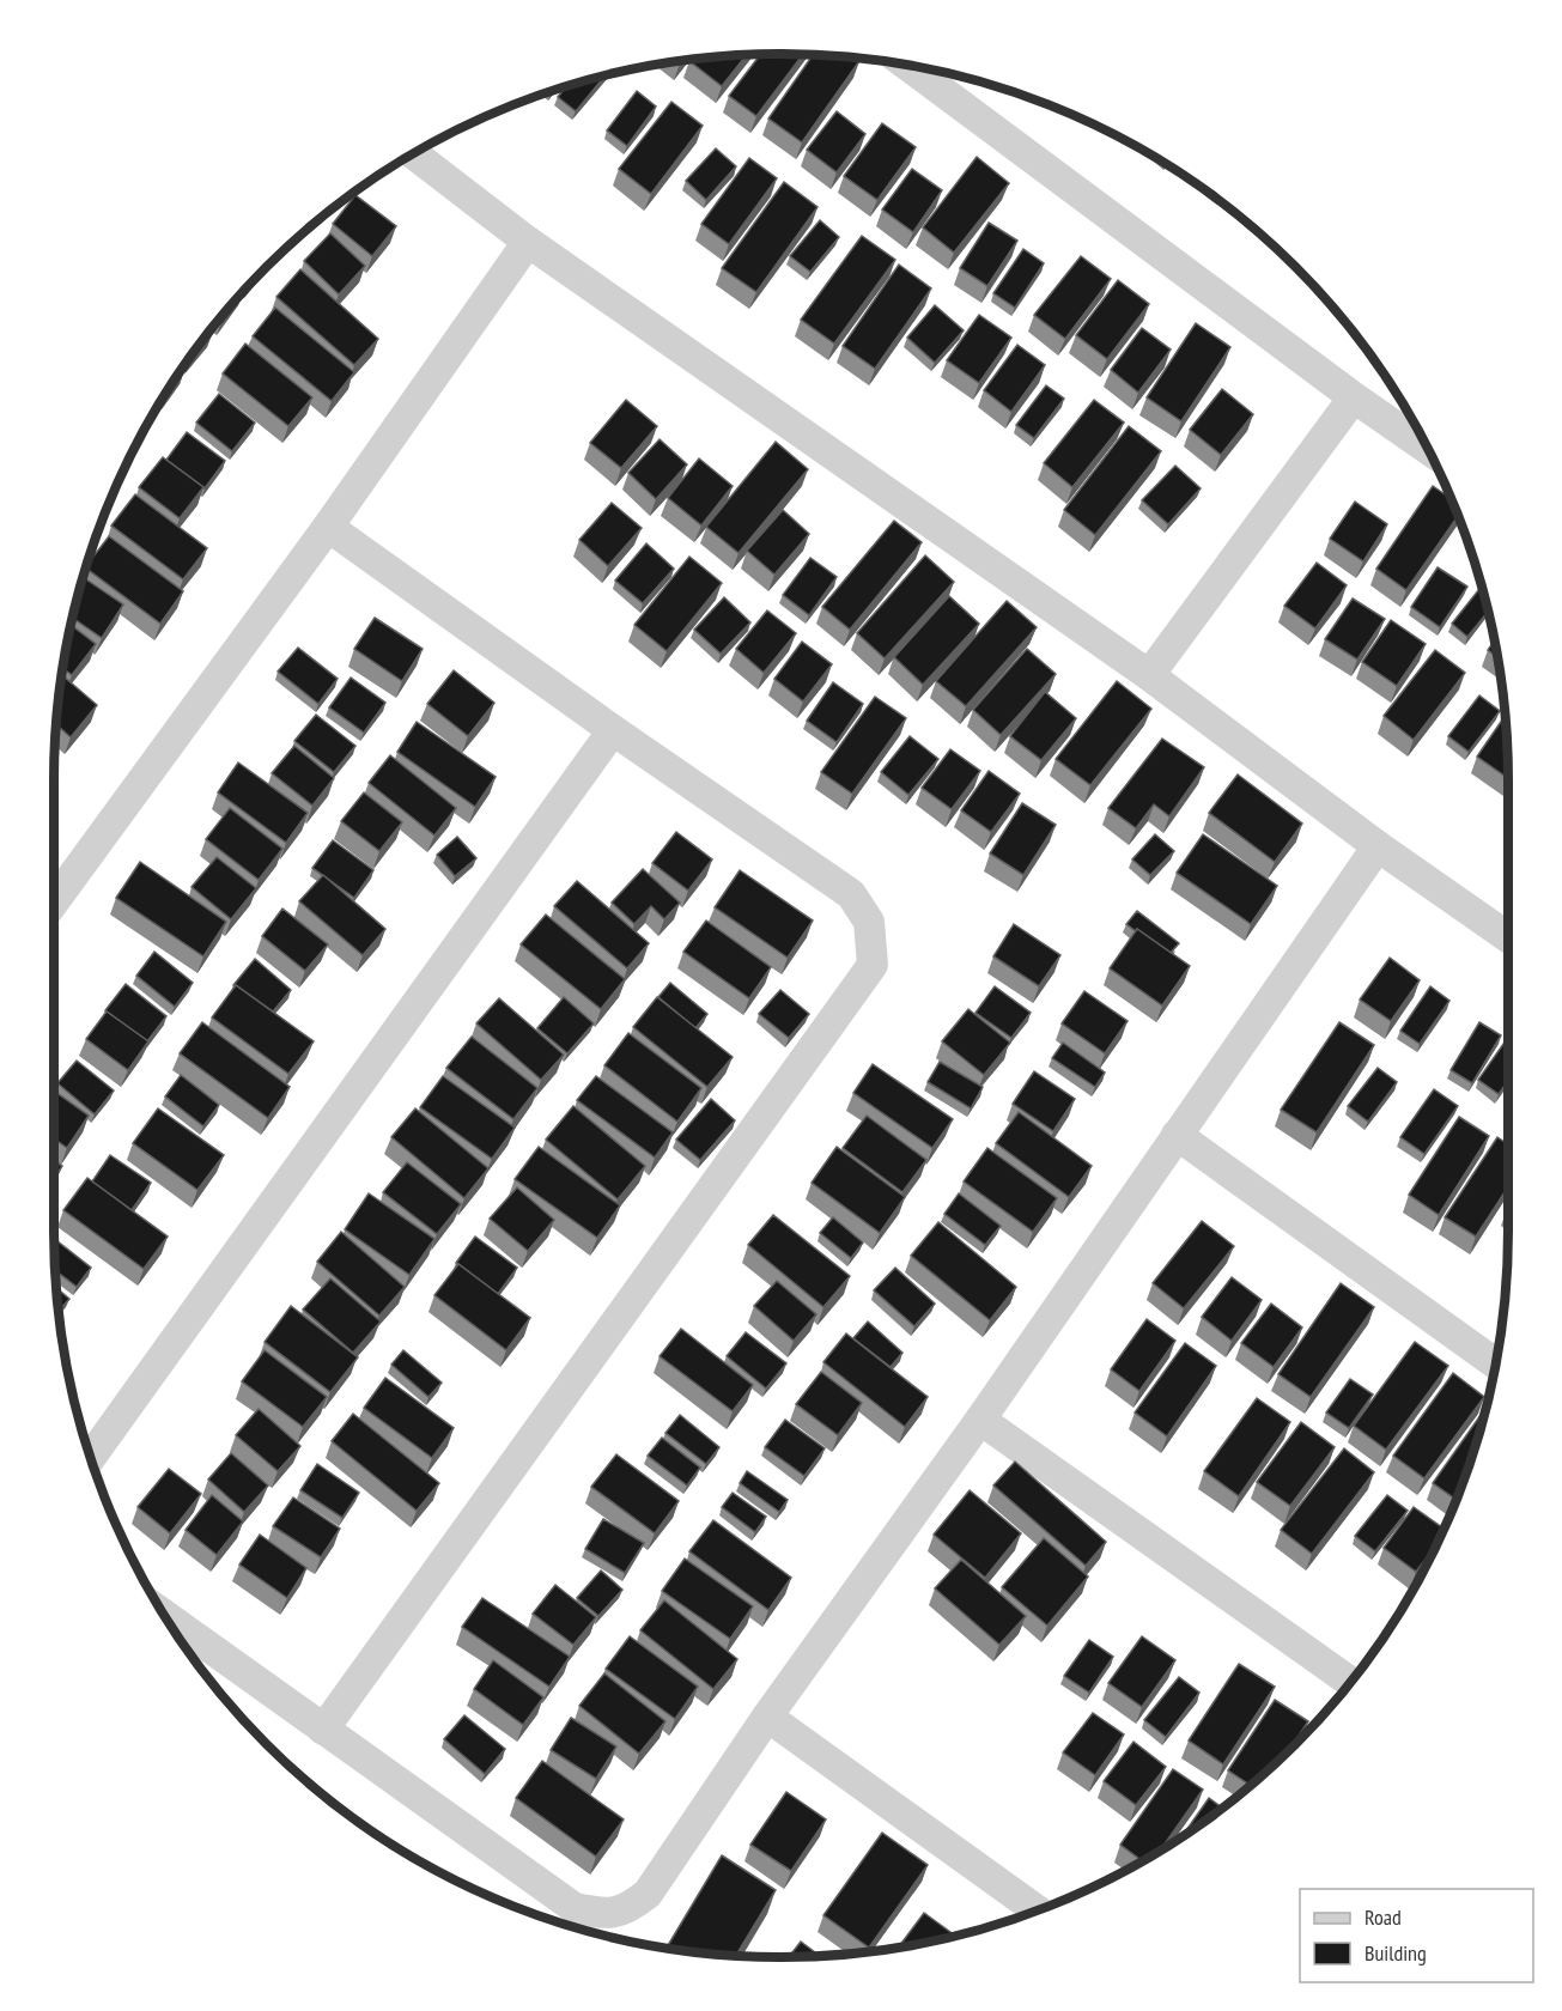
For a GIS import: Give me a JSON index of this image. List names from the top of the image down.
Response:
{
  "legend": ["Road", "Building"]
}
